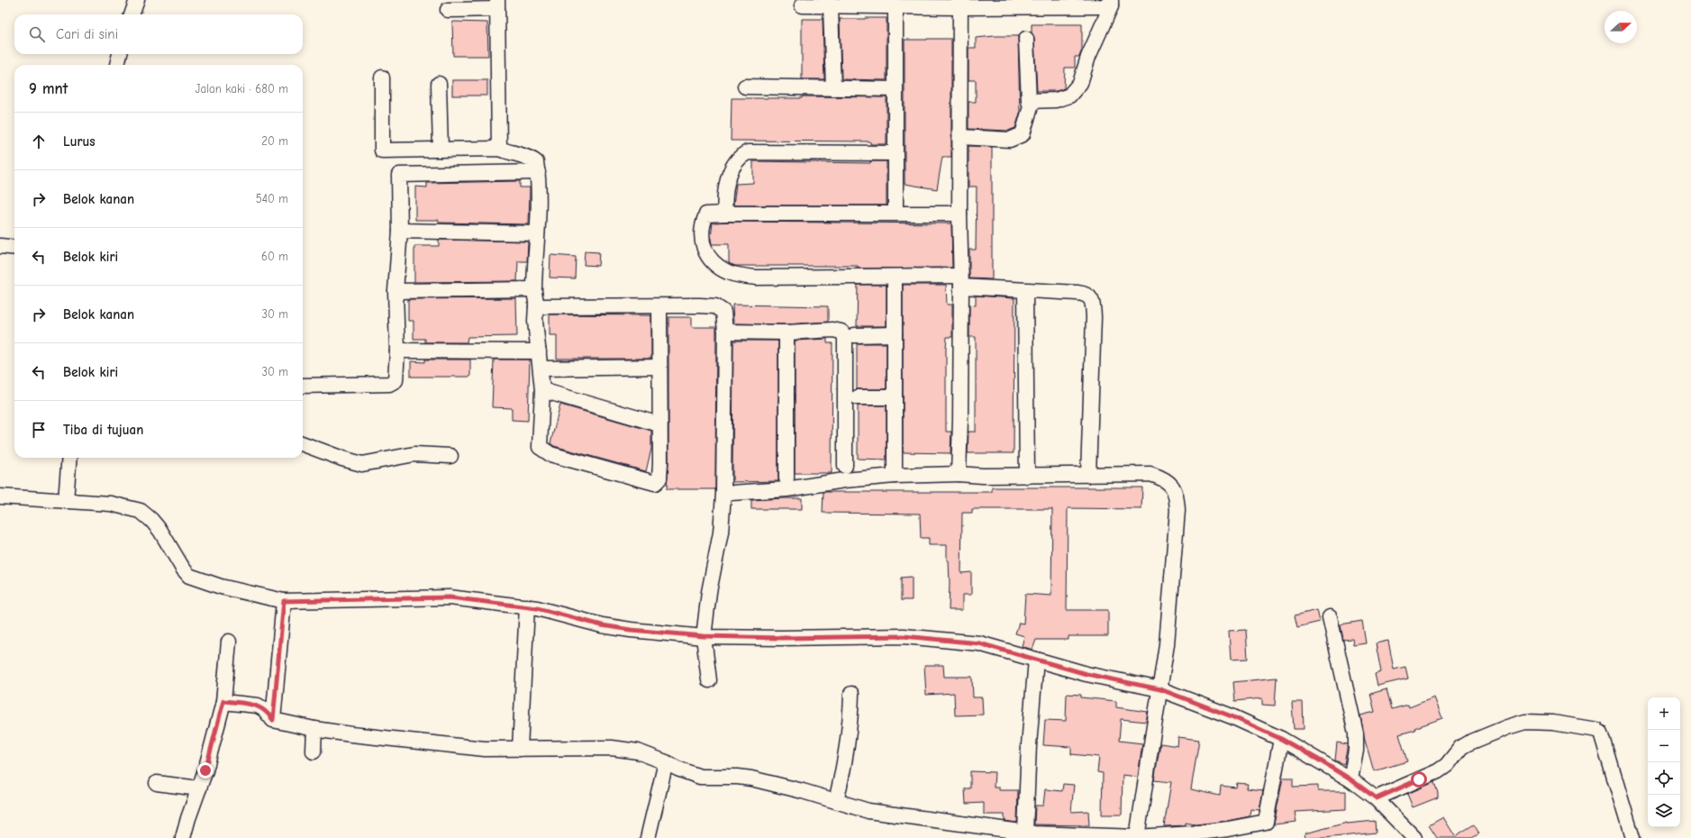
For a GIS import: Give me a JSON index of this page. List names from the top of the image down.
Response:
{
  "north": "right",
  "page": {
    "search": "Cari di sini",
    "heading": ["9 mnt", "Jalan kaki · 680 m"],
    "list": [
      ["Lurus", "20 m"],
      ["Belok kanan", "540 m"],
      ["Belok kiri", "60 m"],
      ["Belok kanan", "30 m"],
      ["Belok kiri", "30 m"],
      "Tiba di tujuan"
    ],
    "map_buttons": ["+", "−"]
  }
}
